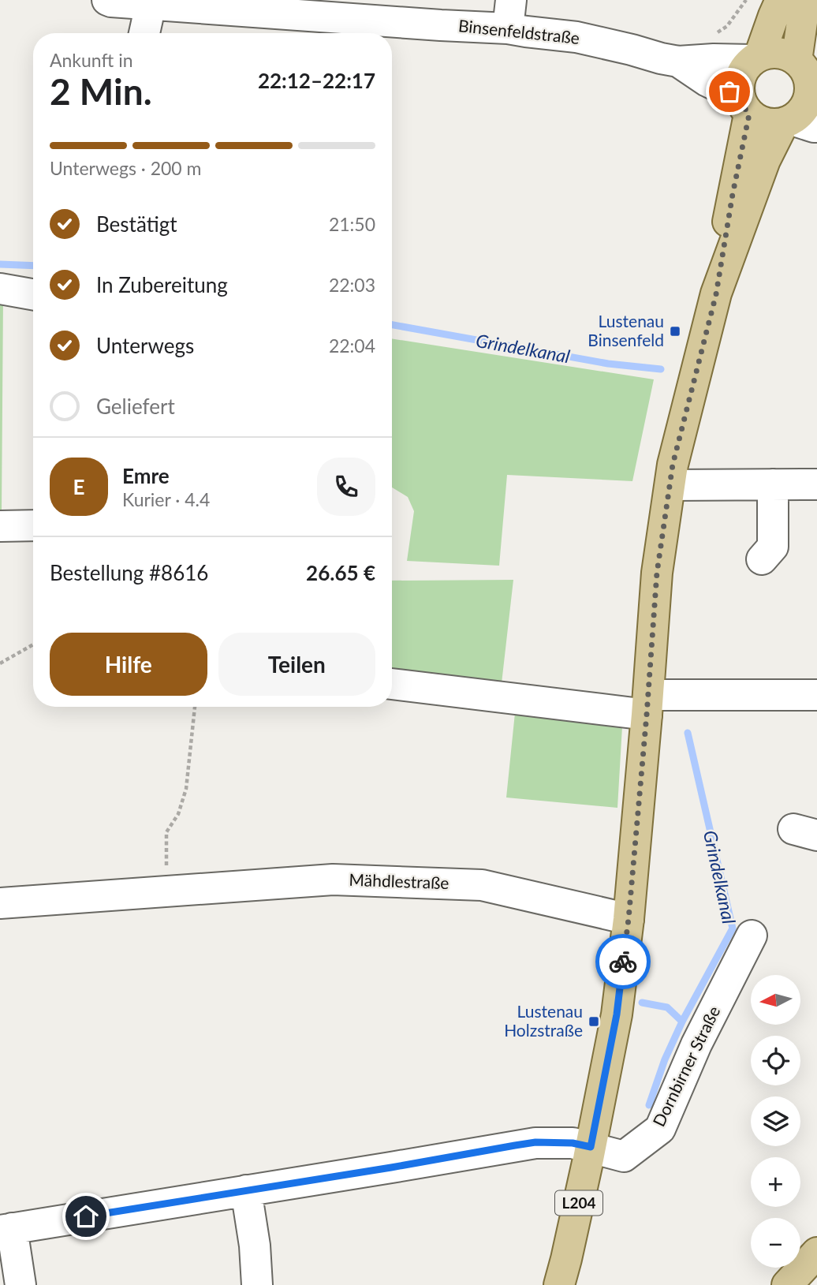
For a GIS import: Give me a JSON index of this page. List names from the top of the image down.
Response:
{
  "streets": {
    "main road": ["L204"],
    "street": ["Binsenfeldstraße", "Mähdlestraße", "Dornbirner Straße"]
  },
  "crossings": [
    ["Binsenfeldstraße", "L204"],
    ["Mähdlestraße", "L204"],
    ["Dornbirner Straße", "L204"]
  ],
  "water": ["Grindelkanal"],
  "places": {
    "transit": ["Lustenau Binsenfeld", "Lustenau Holzstraße"]
  },
  "north": "left",
  "page": {
    "heading": ["2 Min.", "Ankunft in", "22:12–22:17"],
    "panel": [
      "Emre",
      "Kurier · 4.4",
      "Bestellung #8616",
      "26.65 €"
    ],
    "bar": "Unterwegs · 200 m",
    "list": [
      ["Bestätigt", "21:50"],
      ["In Zubereitung", "22:03"],
      ["Unterwegs", "22:04"],
      "Geliefert"
    ],
    "round": "E",
    "buttons": ["Hilfe", "Teilen"],
    "map_buttons": ["+", "−"]
  }
}
